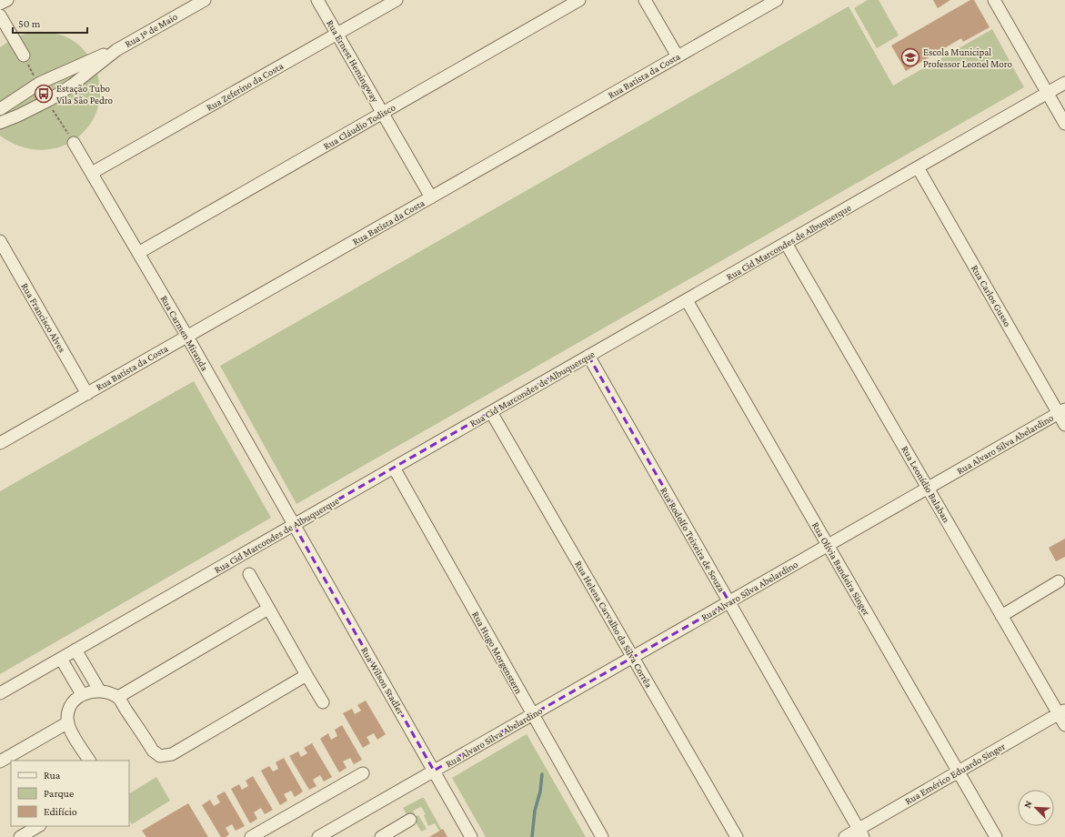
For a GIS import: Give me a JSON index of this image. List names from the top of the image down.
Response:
{
  "streets": {
    "street": [
      "Rua 1º de Maio",
      "Rua Ernest Hemingway",
      "Rua Batista da Costa",
      "Rua Zeferino da Costa",
      "Rua Cláudio Todisco",
      "Rua Cid Marcondes de Albuquerque",
      "Rua Carlos Gusso",
      "Rua Francisco Alves",
      "Rua Carmen Miranda",
      "Rua Alvaro Silva Abelardino",
      "Rua Leonídio Balaban",
      "Rua Rodolfo Teixeira de Souza",
      "Rua Olívia Bandeira Singer",
      "Rua Helena Carvalho da Silva Corrêa",
      "Rua Hugo Morgenstern",
      "Rua Wilson Stadler",
      "Rua Emérico Eduardo Singer"
    ]
  },
  "crossings": [
    ["Rua Ernest Hemingway", "Rua Batista da Costa"],
    ["Rua Ernest Hemingway", "Rua Zeferino da Costa"],
    ["Rua Ernest Hemingway", "Rua Cláudio Todisco"],
    ["Rua Batista da Costa", "Rua Francisco Alves"],
    ["Rua Batista da Costa", "Rua Carmen Miranda"],
    ["Rua Zeferino da Costa", "Rua Carmen Miranda"],
    ["Rua Cláudio Todisco", "Rua Carmen Miranda"],
    ["Rua Cid Marcondes de Albuquerque", "Rua Carlos Gusso"],
    ["Rua Cid Marcondes de Albuquerque", "Rua Carmen Miranda"],
    ["Rua Cid Marcondes de Albuquerque", "Rua Leonídio Balaban"],
    ["Rua Cid Marcondes de Albuquerque", "Rua Rodolfo Teixeira de Souza"],
    ["Rua Cid Marcondes de Albuquerque", "Rua Olívia Bandeira Singer"],
    ["Rua Cid Marcondes de Albuquerque", "Rua Helena Carvalho da Silva Corrêa"],
    ["Rua Cid Marcondes de Albuquerque", "Rua Hugo Morgenstern"],
    ["Rua Cid Marcondes de Albuquerque", "Rua Wilson Stadler"],
    ["Rua Carlos Gusso", "Rua Alvaro Silva Abelardino"],
    ["Rua Carmen Miranda", "Rua Wilson Stadler"],
    ["Rua Alvaro Silva Abelardino", "Rua Leonídio Balaban"],
    ["Rua Alvaro Silva Abelardino", "Rua Rodolfo Teixeira de Souza"],
    ["Rua Alvaro Silva Abelardino", "Rua Olívia Bandeira Singer"],
    ["Rua Alvaro Silva Abelardino", "Rua Helena Carvalho da Silva Corrêa"],
    ["Rua Alvaro Silva Abelardino", "Rua Hugo Morgenstern"],
    ["Rua Alvaro Silva Abelardino", "Rua Wilson Stadler"],
    ["Rua Leonídio Balaban", "Rua Emérico Eduardo Singer"],
    ["Rua Rodolfo Teixeira de Souza", "Rua Emérico Eduardo Singer"],
    ["Rua Olívia Bandeira Singer", "Rua Emérico Eduardo Singer"]
  ],
  "places": {
    "school or university": ["Escola Municipal Professor Leonel Moro"],
    "bus stop": ["Estação Tubo Vila São Pedro"]
  },
  "legend": ["Rua", "Parque", "Edifício"],
  "scale_bar": "50 m",
  "north": "top left"
}
